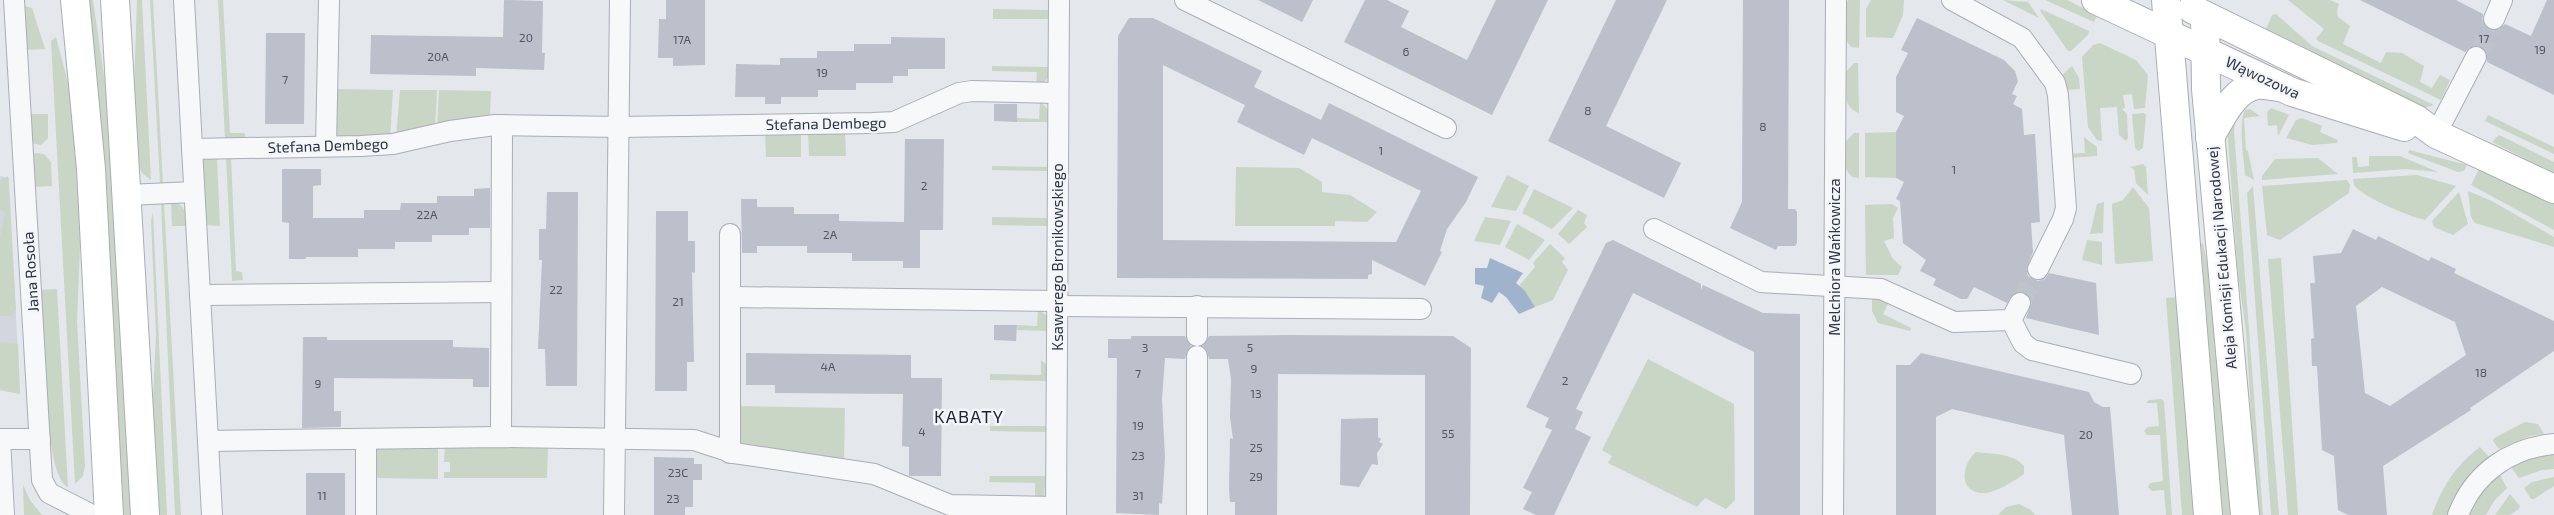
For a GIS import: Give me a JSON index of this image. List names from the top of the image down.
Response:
{
  "streets": {
    "street": [
      "Wąwozowa",
      "Stefana Dembego",
      "Ksawerego Bronikowskiego",
      "Melchiora Wańkowicza",
      "Aleja Komisji Edukacji Narodowej",
      "Jana Rosoła"
    ]
  },
  "crossings": [
    ["Wąwozowa", "Aleja Komisji Edukacji Narodowej"],
    ["Stefana Dembego", "Ksawerego Bronikowskiego"]
  ],
  "districts": ["KABATY"],
  "house_numbers": [
    "20",
    "17",
    "17A",
    "19",
    "6",
    "20A",
    "19",
    "7",
    "8",
    "8",
    "1",
    "1",
    "2",
    "22A",
    "2A",
    "22",
    "21",
    "3",
    "5",
    "4A",
    "9",
    "18",
    "7",
    "2",
    "9",
    "13",
    "19",
    "4",
    "55",
    "20",
    "25",
    "23",
    "23C",
    "29",
    "11",
    "31",
    "23"
  ]
}
